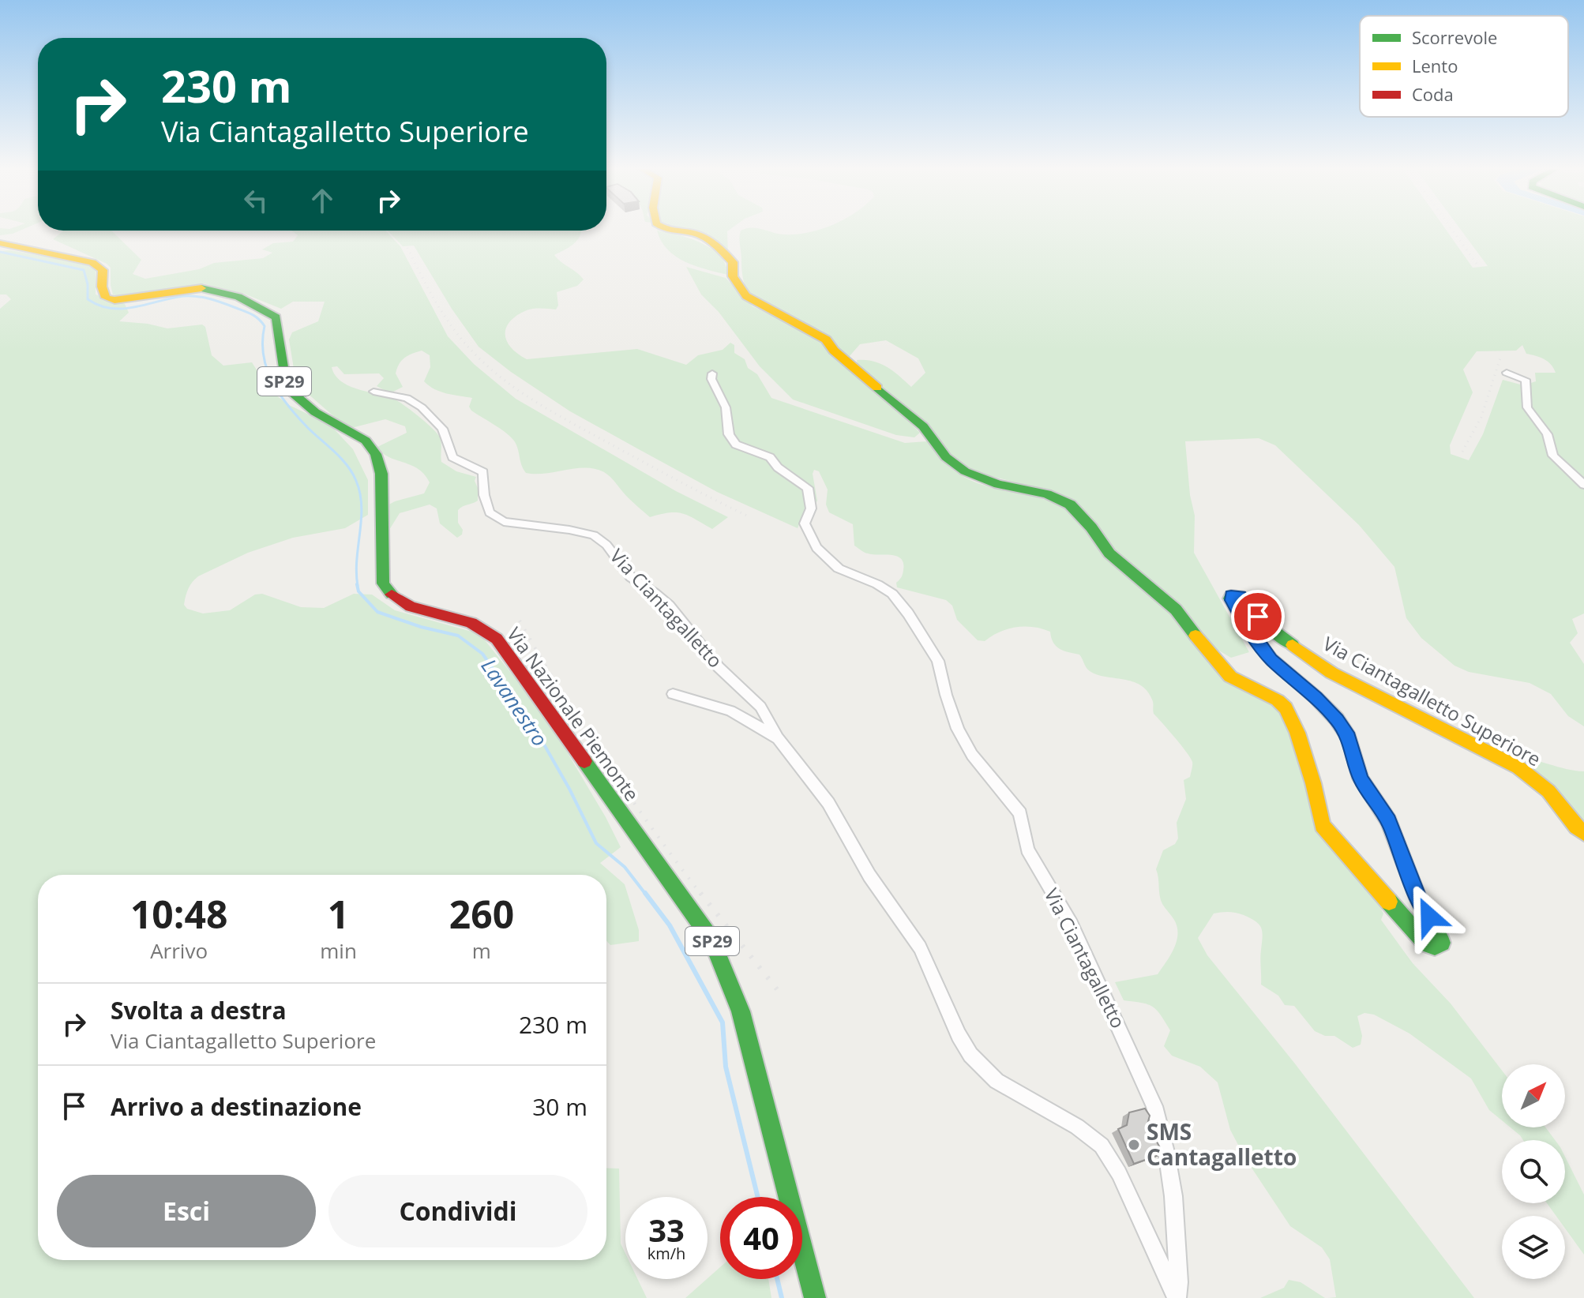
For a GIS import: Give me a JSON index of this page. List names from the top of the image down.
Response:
{
  "streets": {
    "street": [
      "SP29",
      "Via Ciantagalletto",
      "Via Ciantagalletto Superiore",
      "Via Nazionale Piemonte"
    ]
  },
  "water": ["Lavanestro"],
  "places": ["SMS Cantagalletto"],
  "legend": ["Scorrevole", "Lento", "Coda"],
  "north": "top right",
  "page": {
    "turn": ["230 m", "Via Ciantagalletto Superiore"],
    "eta": [
      "10:48",
      "Arrivo",
      "1",
      "min",
      "260",
      "m"
    ],
    "list": [
      {
        "name": "Svolta a destra",
        "note": "Via Ciantagalletto Superiore",
        "value": "230 m"
      },
      {
        "name": "Arrivo a destinazione",
        "value": "30 m"
      }
    ],
    "buttons": ["Esci", "Condividi"],
    "speed": "33 km/h",
    "limit": "40"
  }
}
